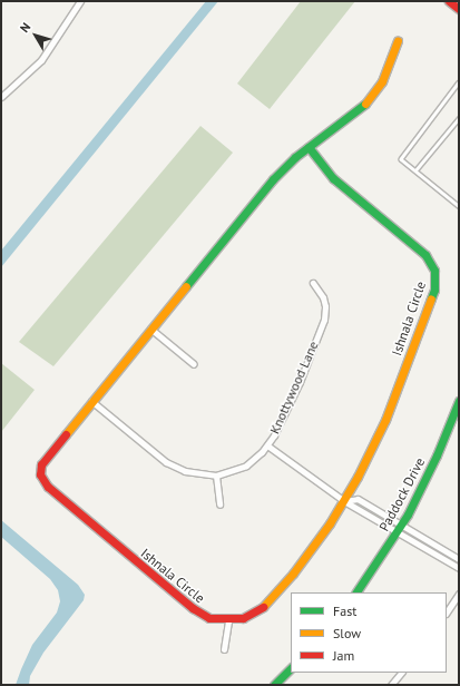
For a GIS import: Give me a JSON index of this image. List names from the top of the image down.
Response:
{
  "streets": {
    "street": ["Ishnala Circle", "Knottywood Lane", "Paddock Drive"]
  },
  "crossings": [
    ["Ishnala Circle", "Knottywood Lane"]
  ],
  "legend": ["Fast", "Slow", "Jam"],
  "north": "top left"
}
